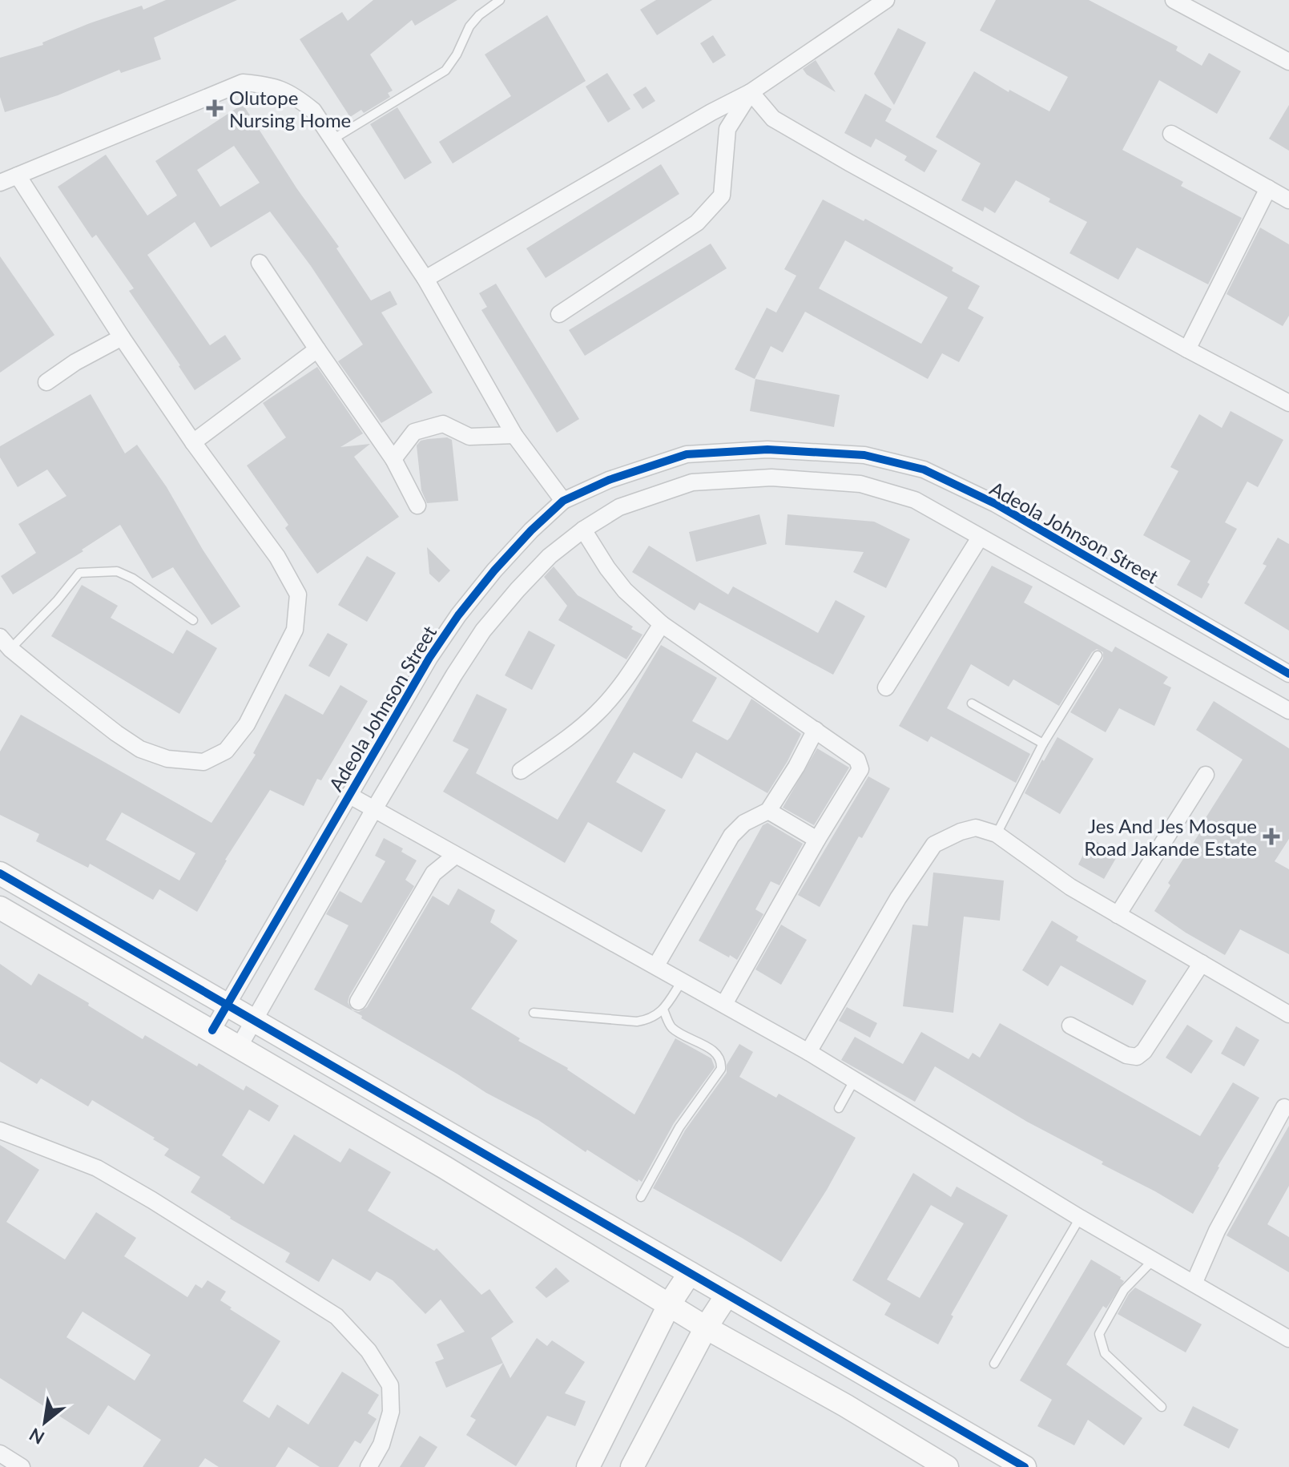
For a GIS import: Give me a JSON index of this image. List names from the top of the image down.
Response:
{
  "streets": {
    "street": ["Adeola Johnson Street"]
  },
  "places": {
    "health": ["Olutope Nursing Home", "Jes And Jes Mosque Road Jakande Estate"]
  },
  "north": "bottom left"
}
